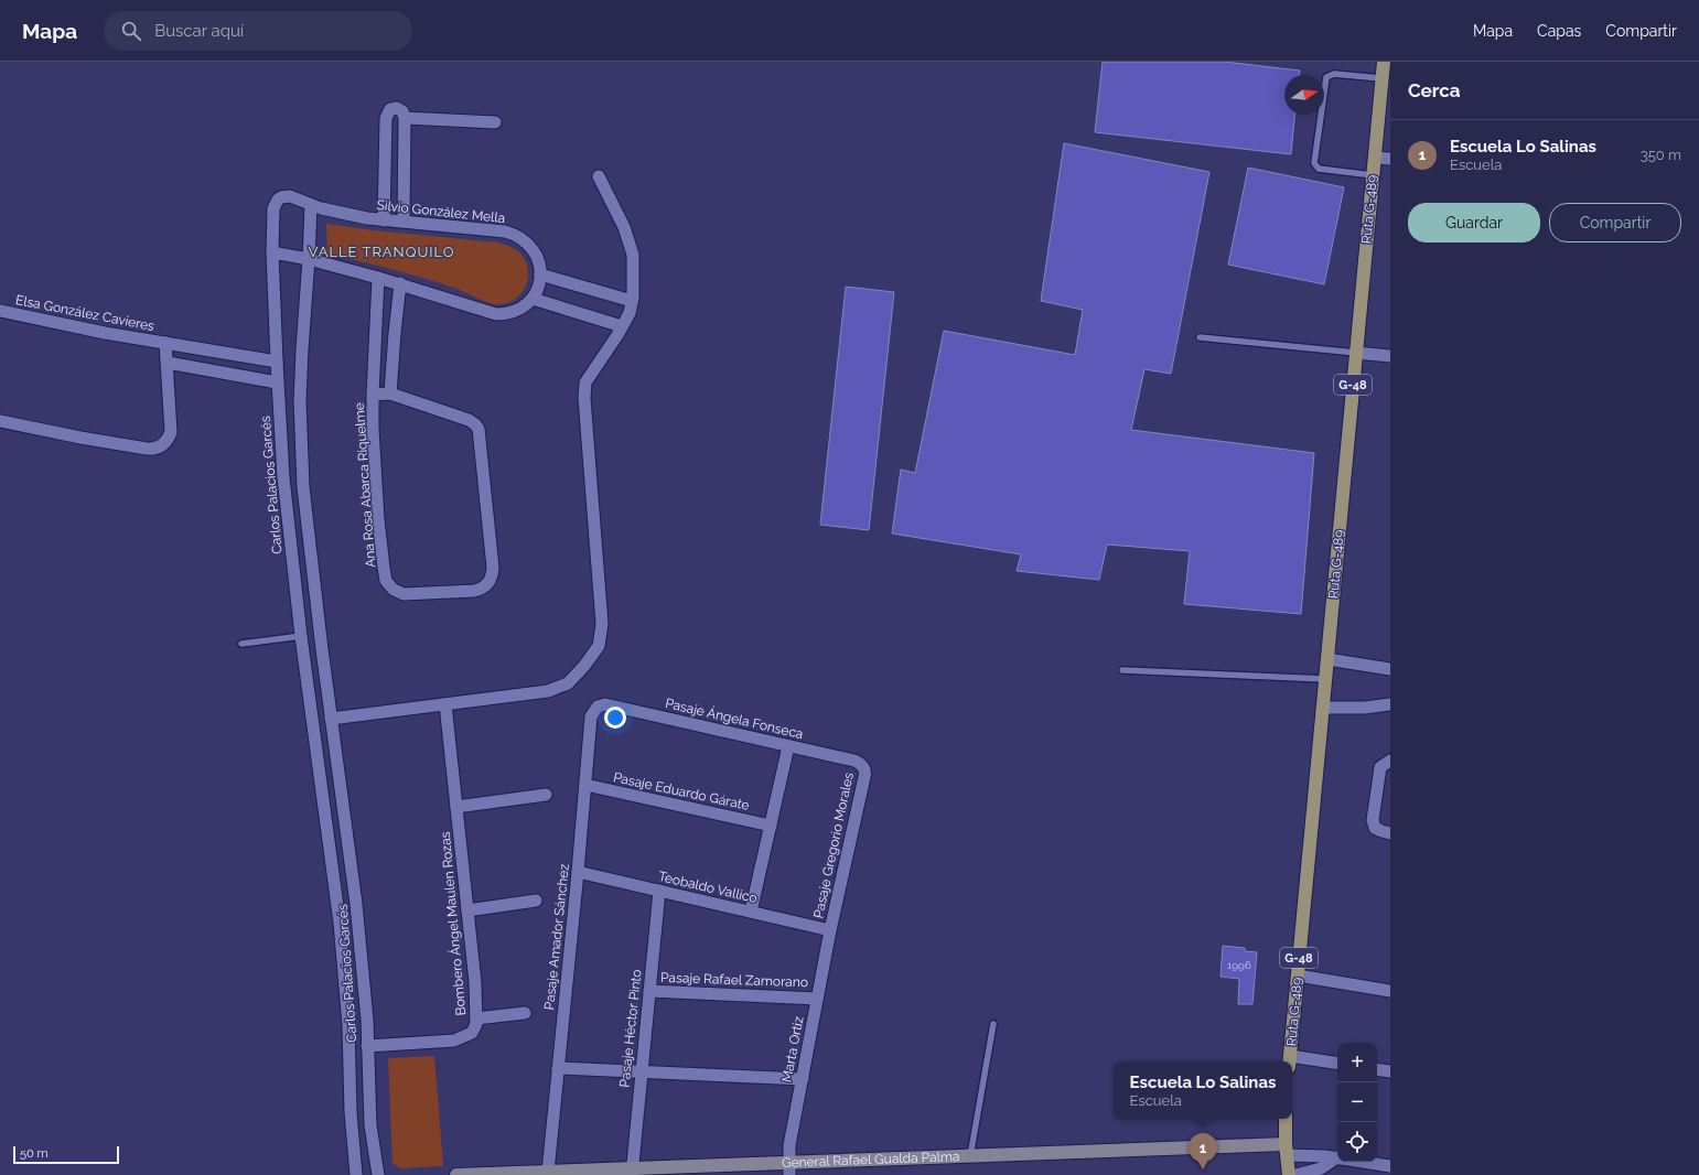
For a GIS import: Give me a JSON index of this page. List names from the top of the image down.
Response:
{
  "streets": {
    "main road": ["Ruta G-489", "G-48", "General Rafael Gualda Palma"],
    "street": [
      "Silvio González Mella",
      "Elsa González Cavieres",
      "Carlos Palacios Garcés",
      "Ana Rosa Abarca Riquelme",
      "Pasaje Ángela Fonseca",
      "Pasaje Eduardo Gárate",
      "Pasaje Gregorio Morales",
      "Teobaldo Vallico",
      "Bombero Ángel Maulen Rozas",
      "Pasaje Amador Sánchez",
      "Pasaje Rafael Zamorano",
      "Pasaje Héctor Pinto",
      "Marta Ortiz"
    ]
  },
  "crossings": [
    ["Silvio González Mella", "Carlos Palacios Garcés"],
    ["Elsa González Cavieres", "Carlos Palacios Garcés"],
    ["Carlos Palacios Garcés", "Bombero Ángel Maulen Rozas"],
    ["Pasaje Ángela Fonseca", "Pasaje Gregorio Morales"],
    ["Pasaje Ángela Fonseca", "Pasaje Amador Sánchez"],
    ["Pasaje Eduardo Gárate", "Pasaje Amador Sánchez"],
    ["Pasaje Gregorio Morales", "Teobaldo Vallico"],
    ["Pasaje Gregorio Morales", "Marta Ortiz"],
    ["Teobaldo Vallico", "Pasaje Amador Sánchez"],
    ["Teobaldo Vallico", "Pasaje Héctor Pinto"],
    ["Teobaldo Vallico", "Marta Ortiz"],
    ["Pasaje Amador Sánchez", "General Rafael Gualda Palma"],
    ["Pasaje Rafael Zamorano", "Pasaje Héctor Pinto"],
    ["Pasaje Rafael Zamorano", "Marta Ortiz"],
    ["Pasaje Héctor Pinto", "General Rafael Gualda Palma"],
    ["Marta Ortiz", "General Rafael Gualda Palma"]
  ],
  "districts": ["VALLE TRANQUILO"],
  "house_numbers": ["1996"],
  "scale_bar": "50 m",
  "north": "right",
  "page": {
    "header": "Mapa",
    "search": "Buscar aquí",
    "nav": ["Mapa", "Capas", "Compartir"],
    "heading": "Cerca",
    "list": [
      {
        "mark": "1",
        "name": "Escuela Lo Salinas",
        "note": "Escuela",
        "value": "350 m"
      }
    ],
    "buttons": ["Guardar", "Compartir"],
    "map_buttons": ["+", "−"],
    "popup": ["Escuela Lo Salinas", "Escuela"],
    "pins": "1",
    "scale": "50 m"
  }
}
